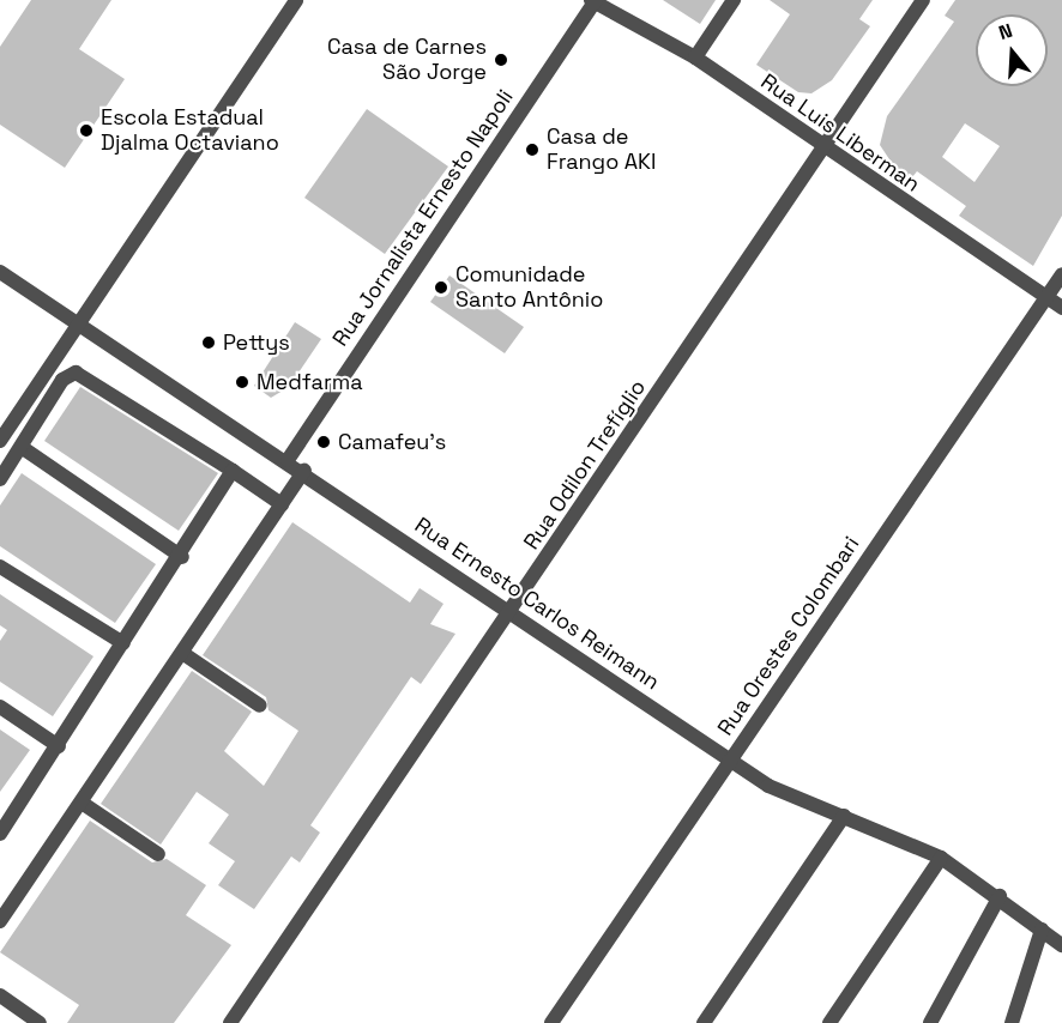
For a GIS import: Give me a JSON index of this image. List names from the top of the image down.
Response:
{
  "streets": {
    "street": [
      "Rua Luis Liberman",
      "Rua Jornalista Ernesto Napoli",
      "Rua Odilon Trefíglio",
      "Rua Ernesto Carlos Reimann",
      "Rua Orestes Colombari"
    ]
  },
  "crossings": [
    ["Rua Luis Liberman", "Rua Jornalista Ernesto Napoli"],
    ["Rua Luis Liberman", "Rua Odilon Trefíglio"],
    ["Rua Luis Liberman", "Rua Orestes Colombari"],
    ["Rua Jornalista Ernesto Napoli", "Rua Ernesto Carlos Reimann"],
    ["Rua Odilon Trefíglio", "Rua Ernesto Carlos Reimann"],
    ["Rua Ernesto Carlos Reimann", "Rua Orestes Colombari"]
  ],
  "places": [
    "Casa de Carnes São Jorge",
    "Escola Estadual Djalma Octaviano",
    "Casa de Frango AKI",
    "Comunidade Santo Antônio",
    "Pettys",
    "Medfarma",
    "Camafeu's"
  ],
  "north": "top"
}
